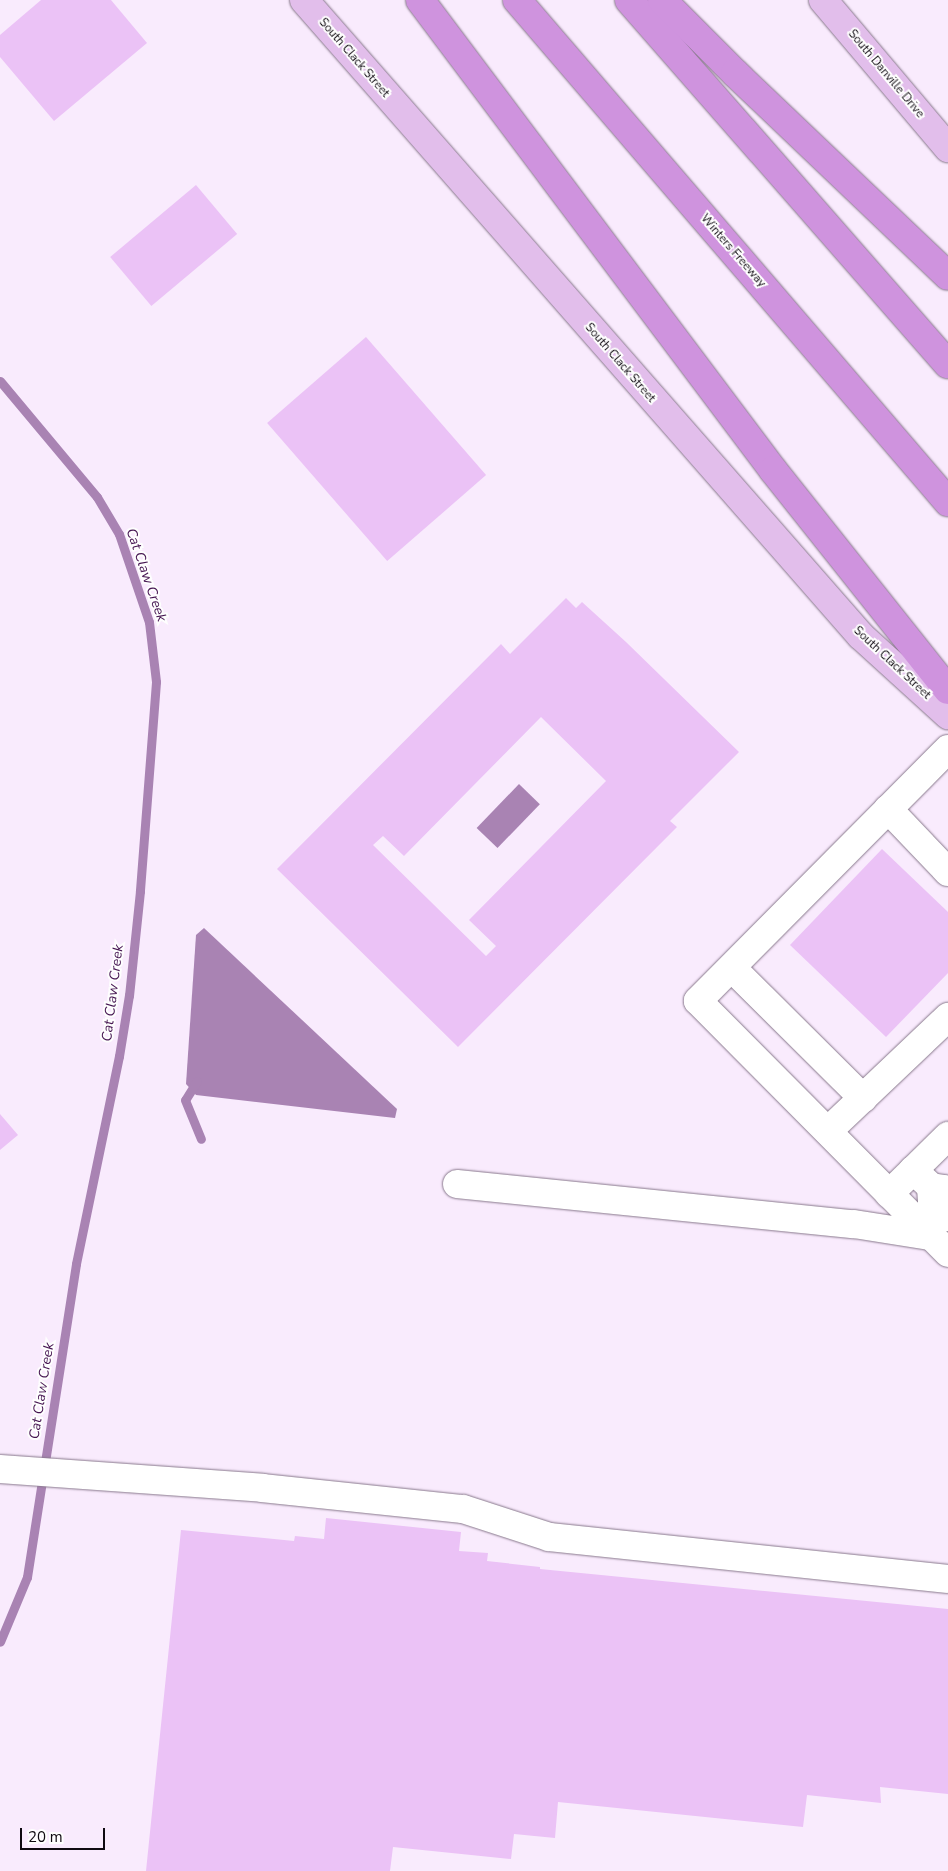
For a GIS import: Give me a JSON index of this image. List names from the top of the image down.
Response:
{
  "streets": {
    "highway": ["Winters Freeway"],
    "main road": ["South Clack Street", "South Danville Drive"]
  },
  "water": ["Cat Claw Creek"],
  "scale_bar": "20 m"
}
